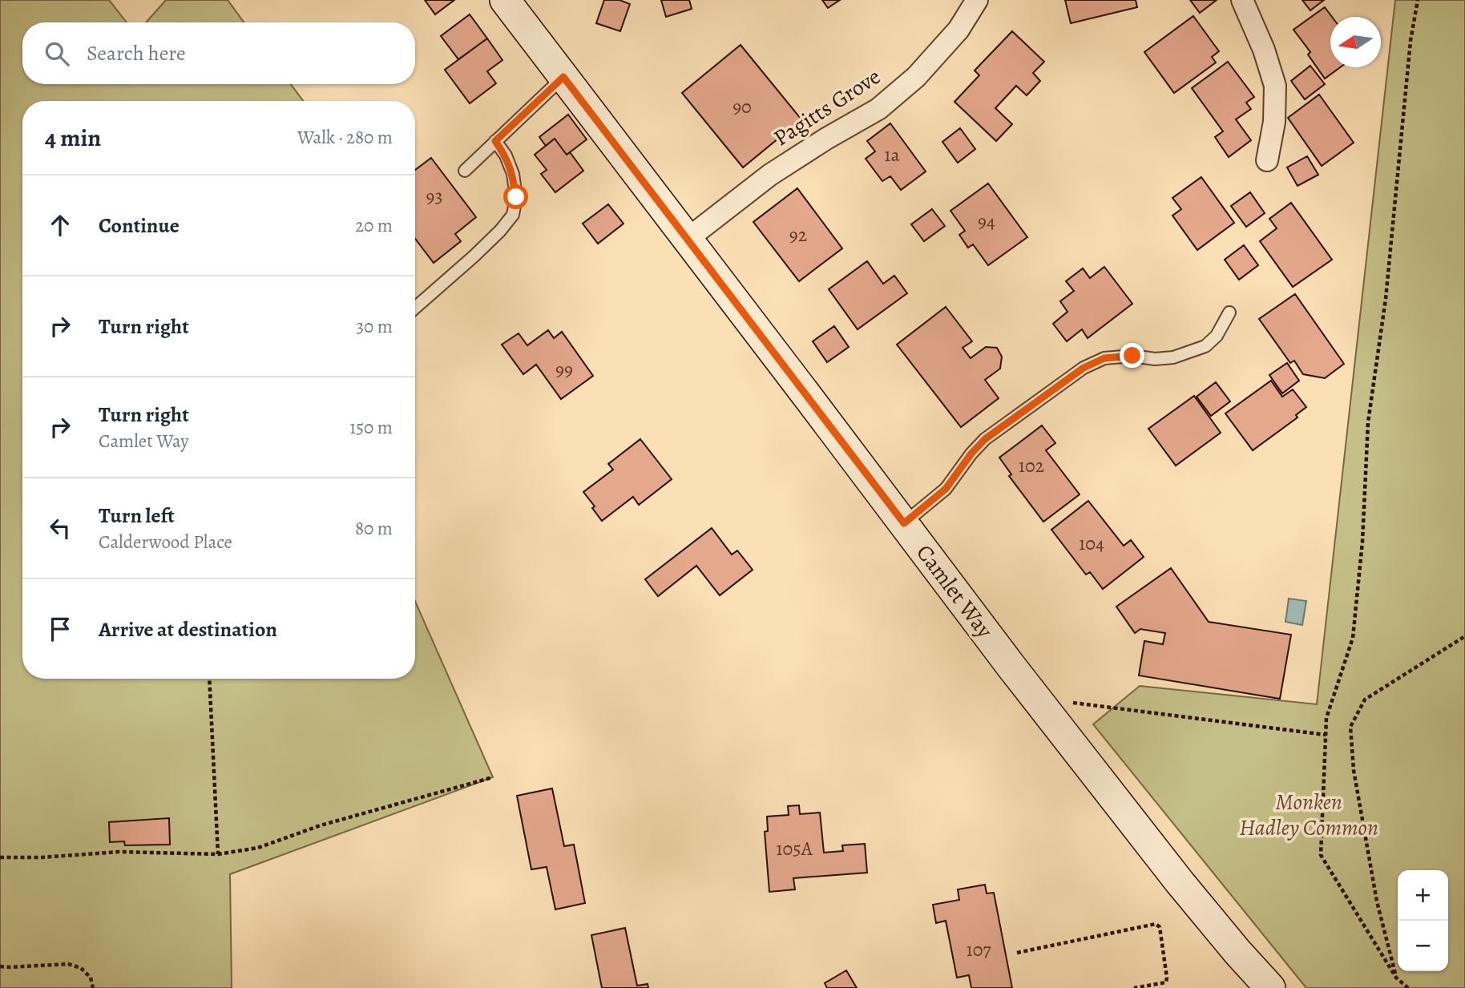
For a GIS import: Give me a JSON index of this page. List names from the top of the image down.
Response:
{
  "streets": {
    "street": ["Pagitts Grove", "Camlet Way"]
  },
  "crossings": [
    ["Pagitts Grove", "Camlet Way"]
  ],
  "parks": ["Monken Hadley Common"],
  "house_numbers": [
    "90",
    "1a",
    "93",
    "94",
    "92",
    "99",
    "102",
    "104",
    "105A",
    "107"
  ],
  "north": "left",
  "page": {
    "search": "Search here",
    "heading": ["4 min", "Walk · 280 m"],
    "list": [
      ["Continue", "20 m"],
      ["Turn right", "30 m"],
      ["Turn right", "Camlet Way", "150 m"],
      ["Turn left", "Calderwood Place", "80 m"],
      "Arrive at destination"
    ],
    "map_buttons": ["+", "−"]
  }
}
